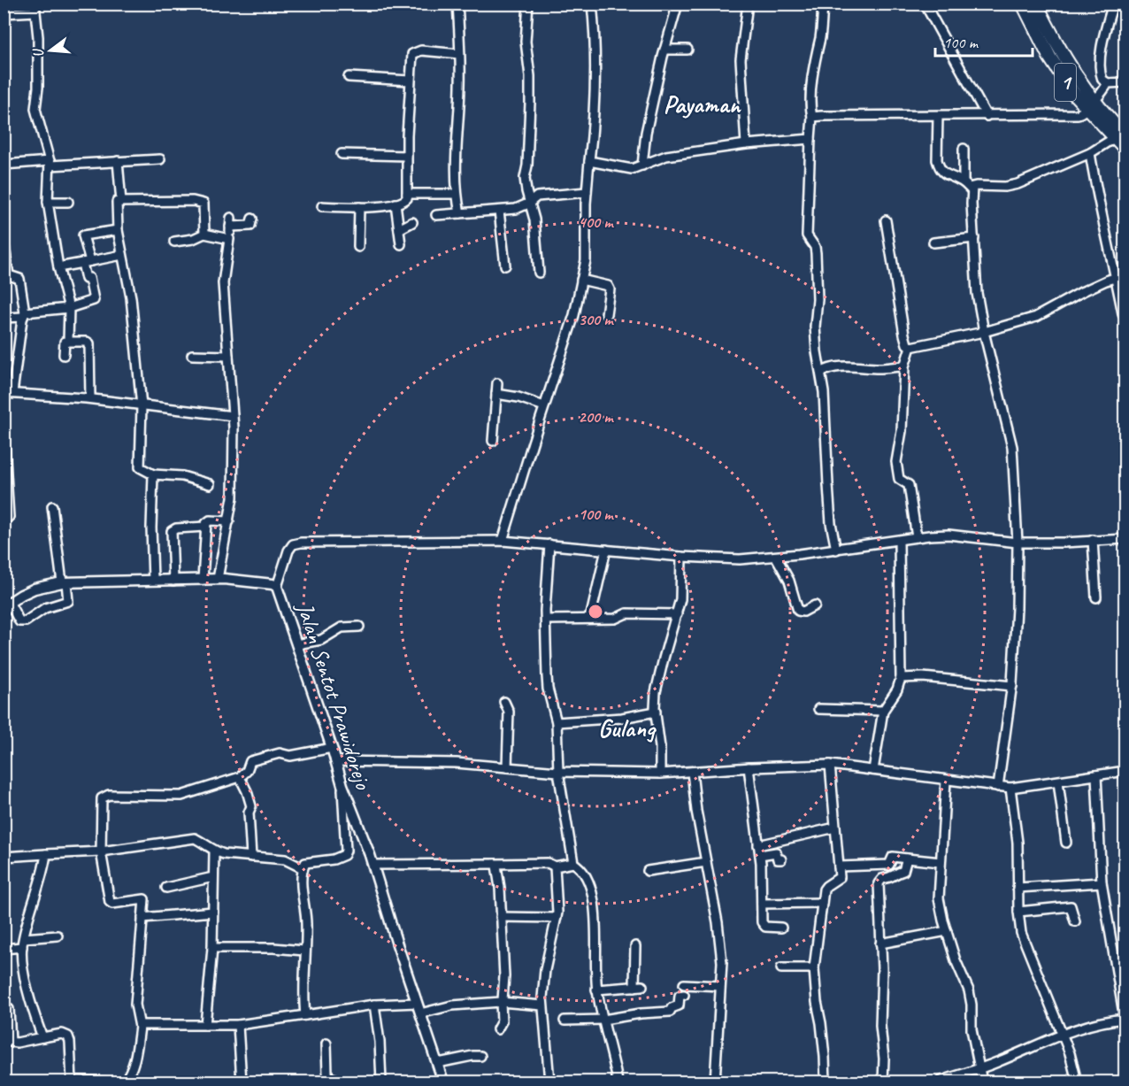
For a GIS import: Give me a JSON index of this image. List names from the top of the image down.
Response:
{
  "streets": {
    "highway": ["1"],
    "main road": ["Jalan Sentot Prawidorejo"]
  },
  "districts": ["Payaman", "Gulang"],
  "scale_bar": "100 m",
  "north": "left",
  "rings": [
    "400 m",
    "300 m",
    "200 m",
    "100 m"
  ]
}
